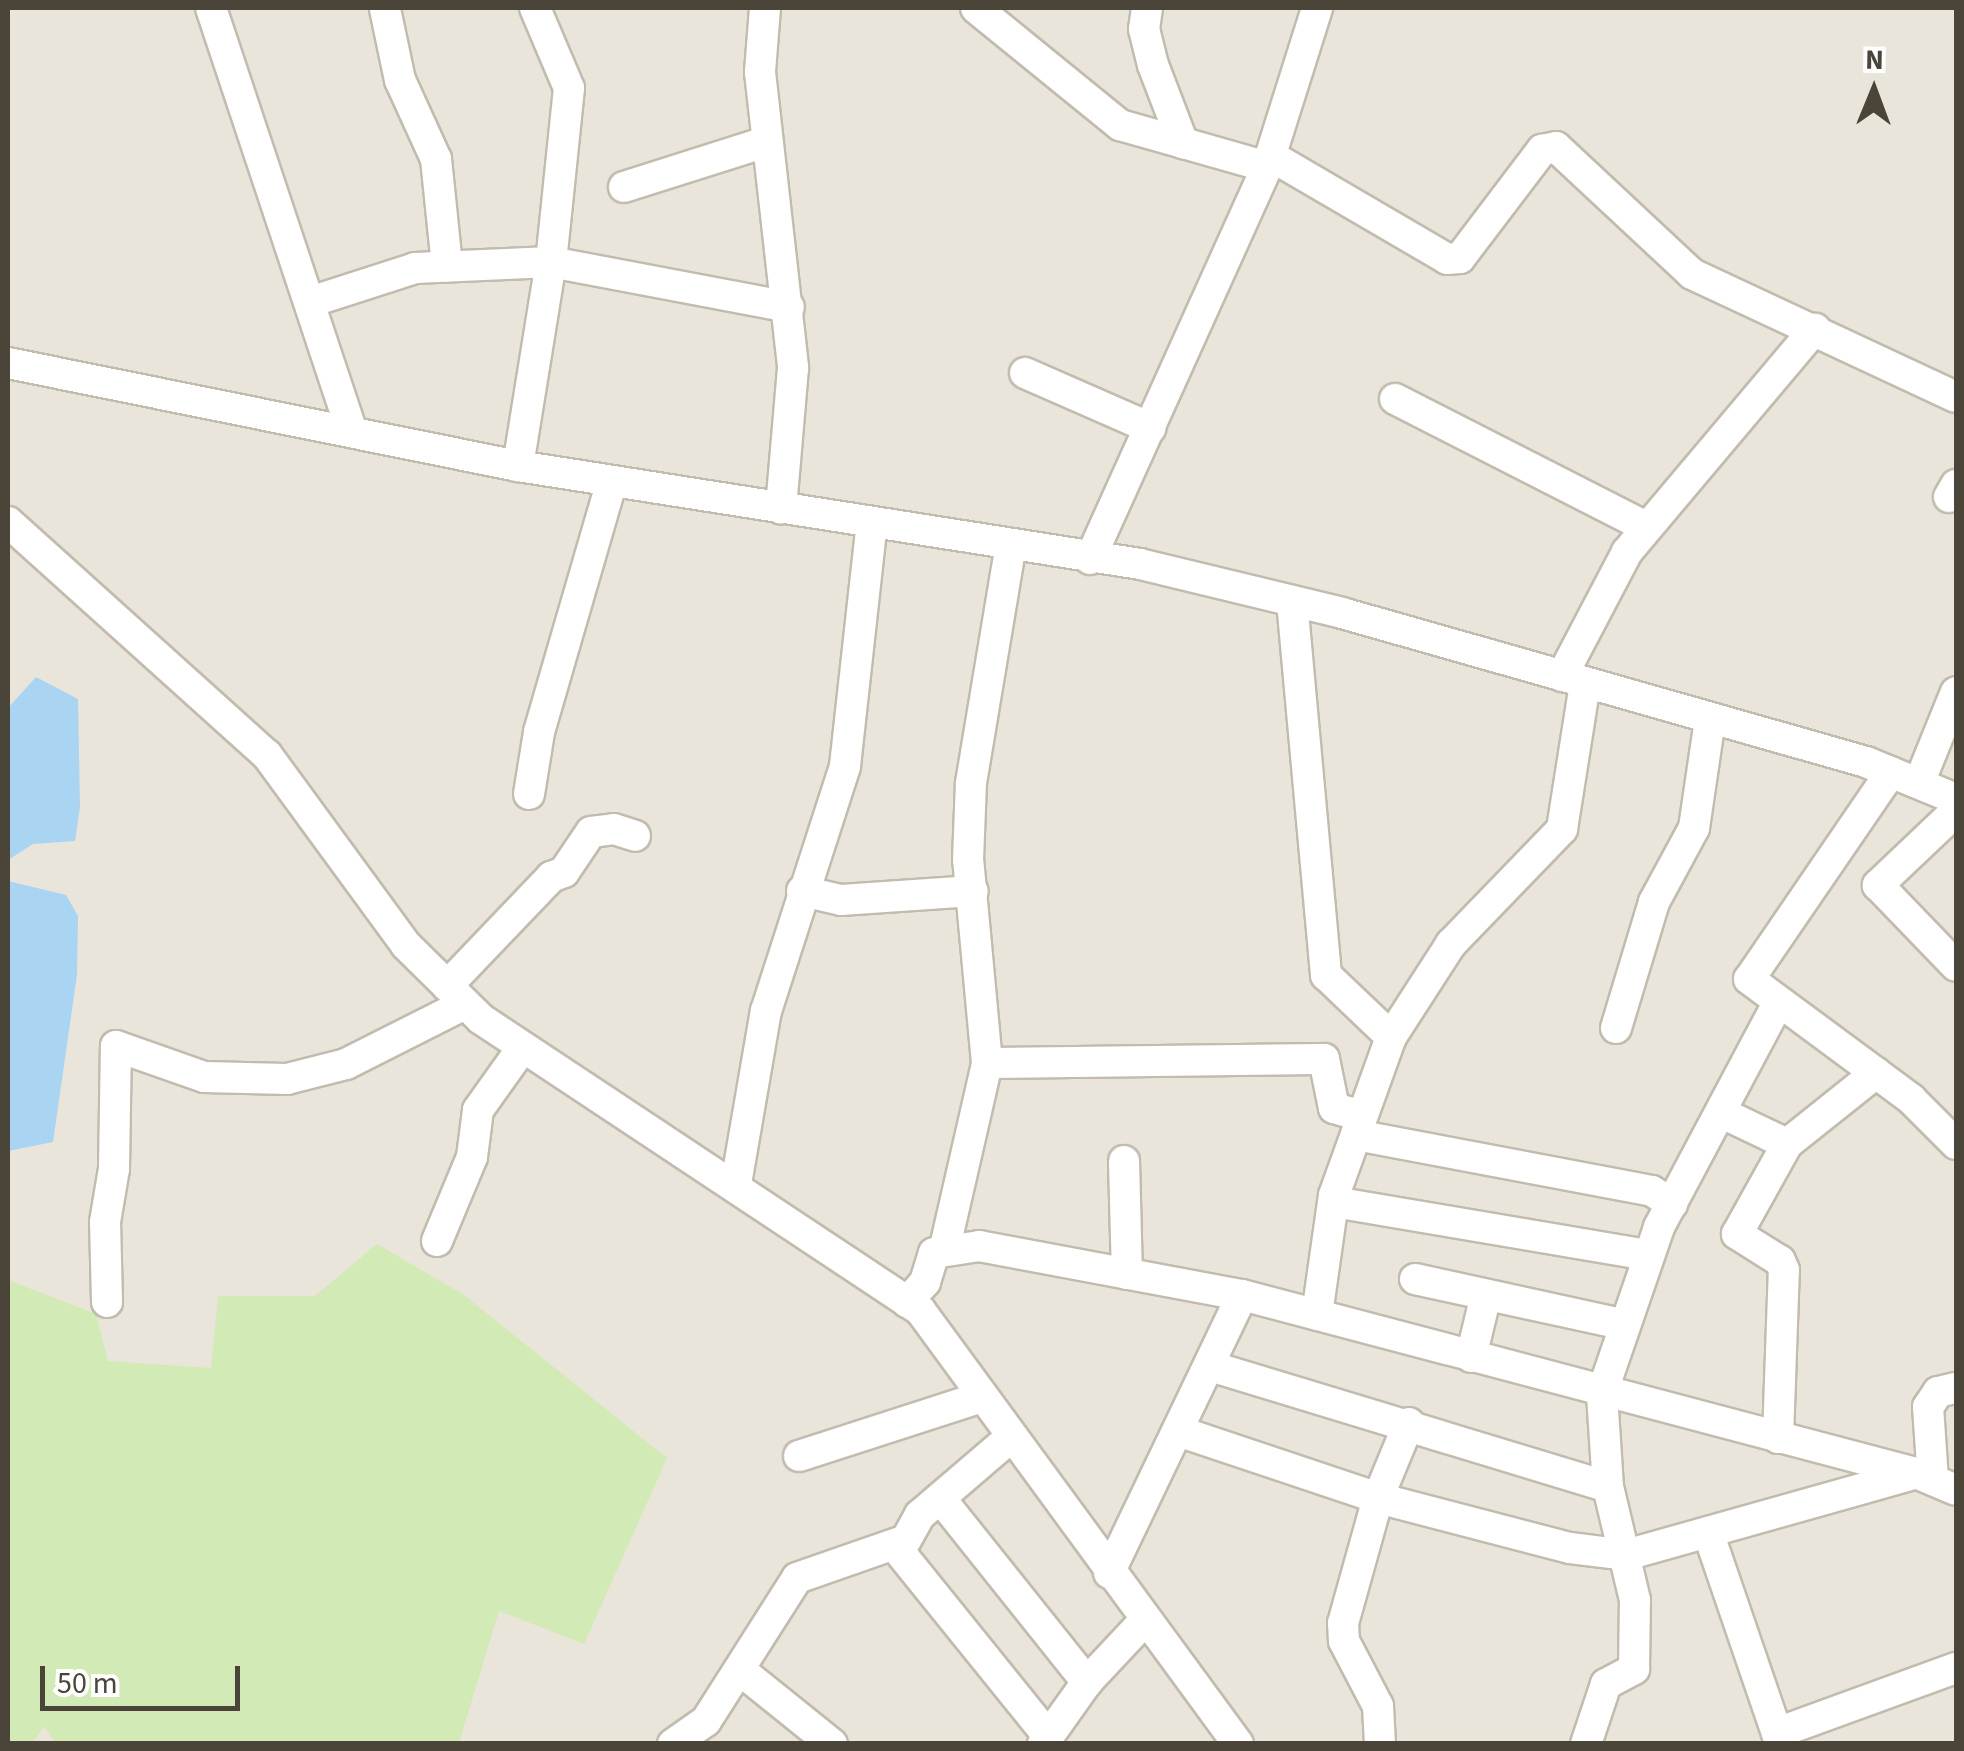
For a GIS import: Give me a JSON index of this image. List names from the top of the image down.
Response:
{
  "scale_bar": "50 m",
  "north": "top"
}
